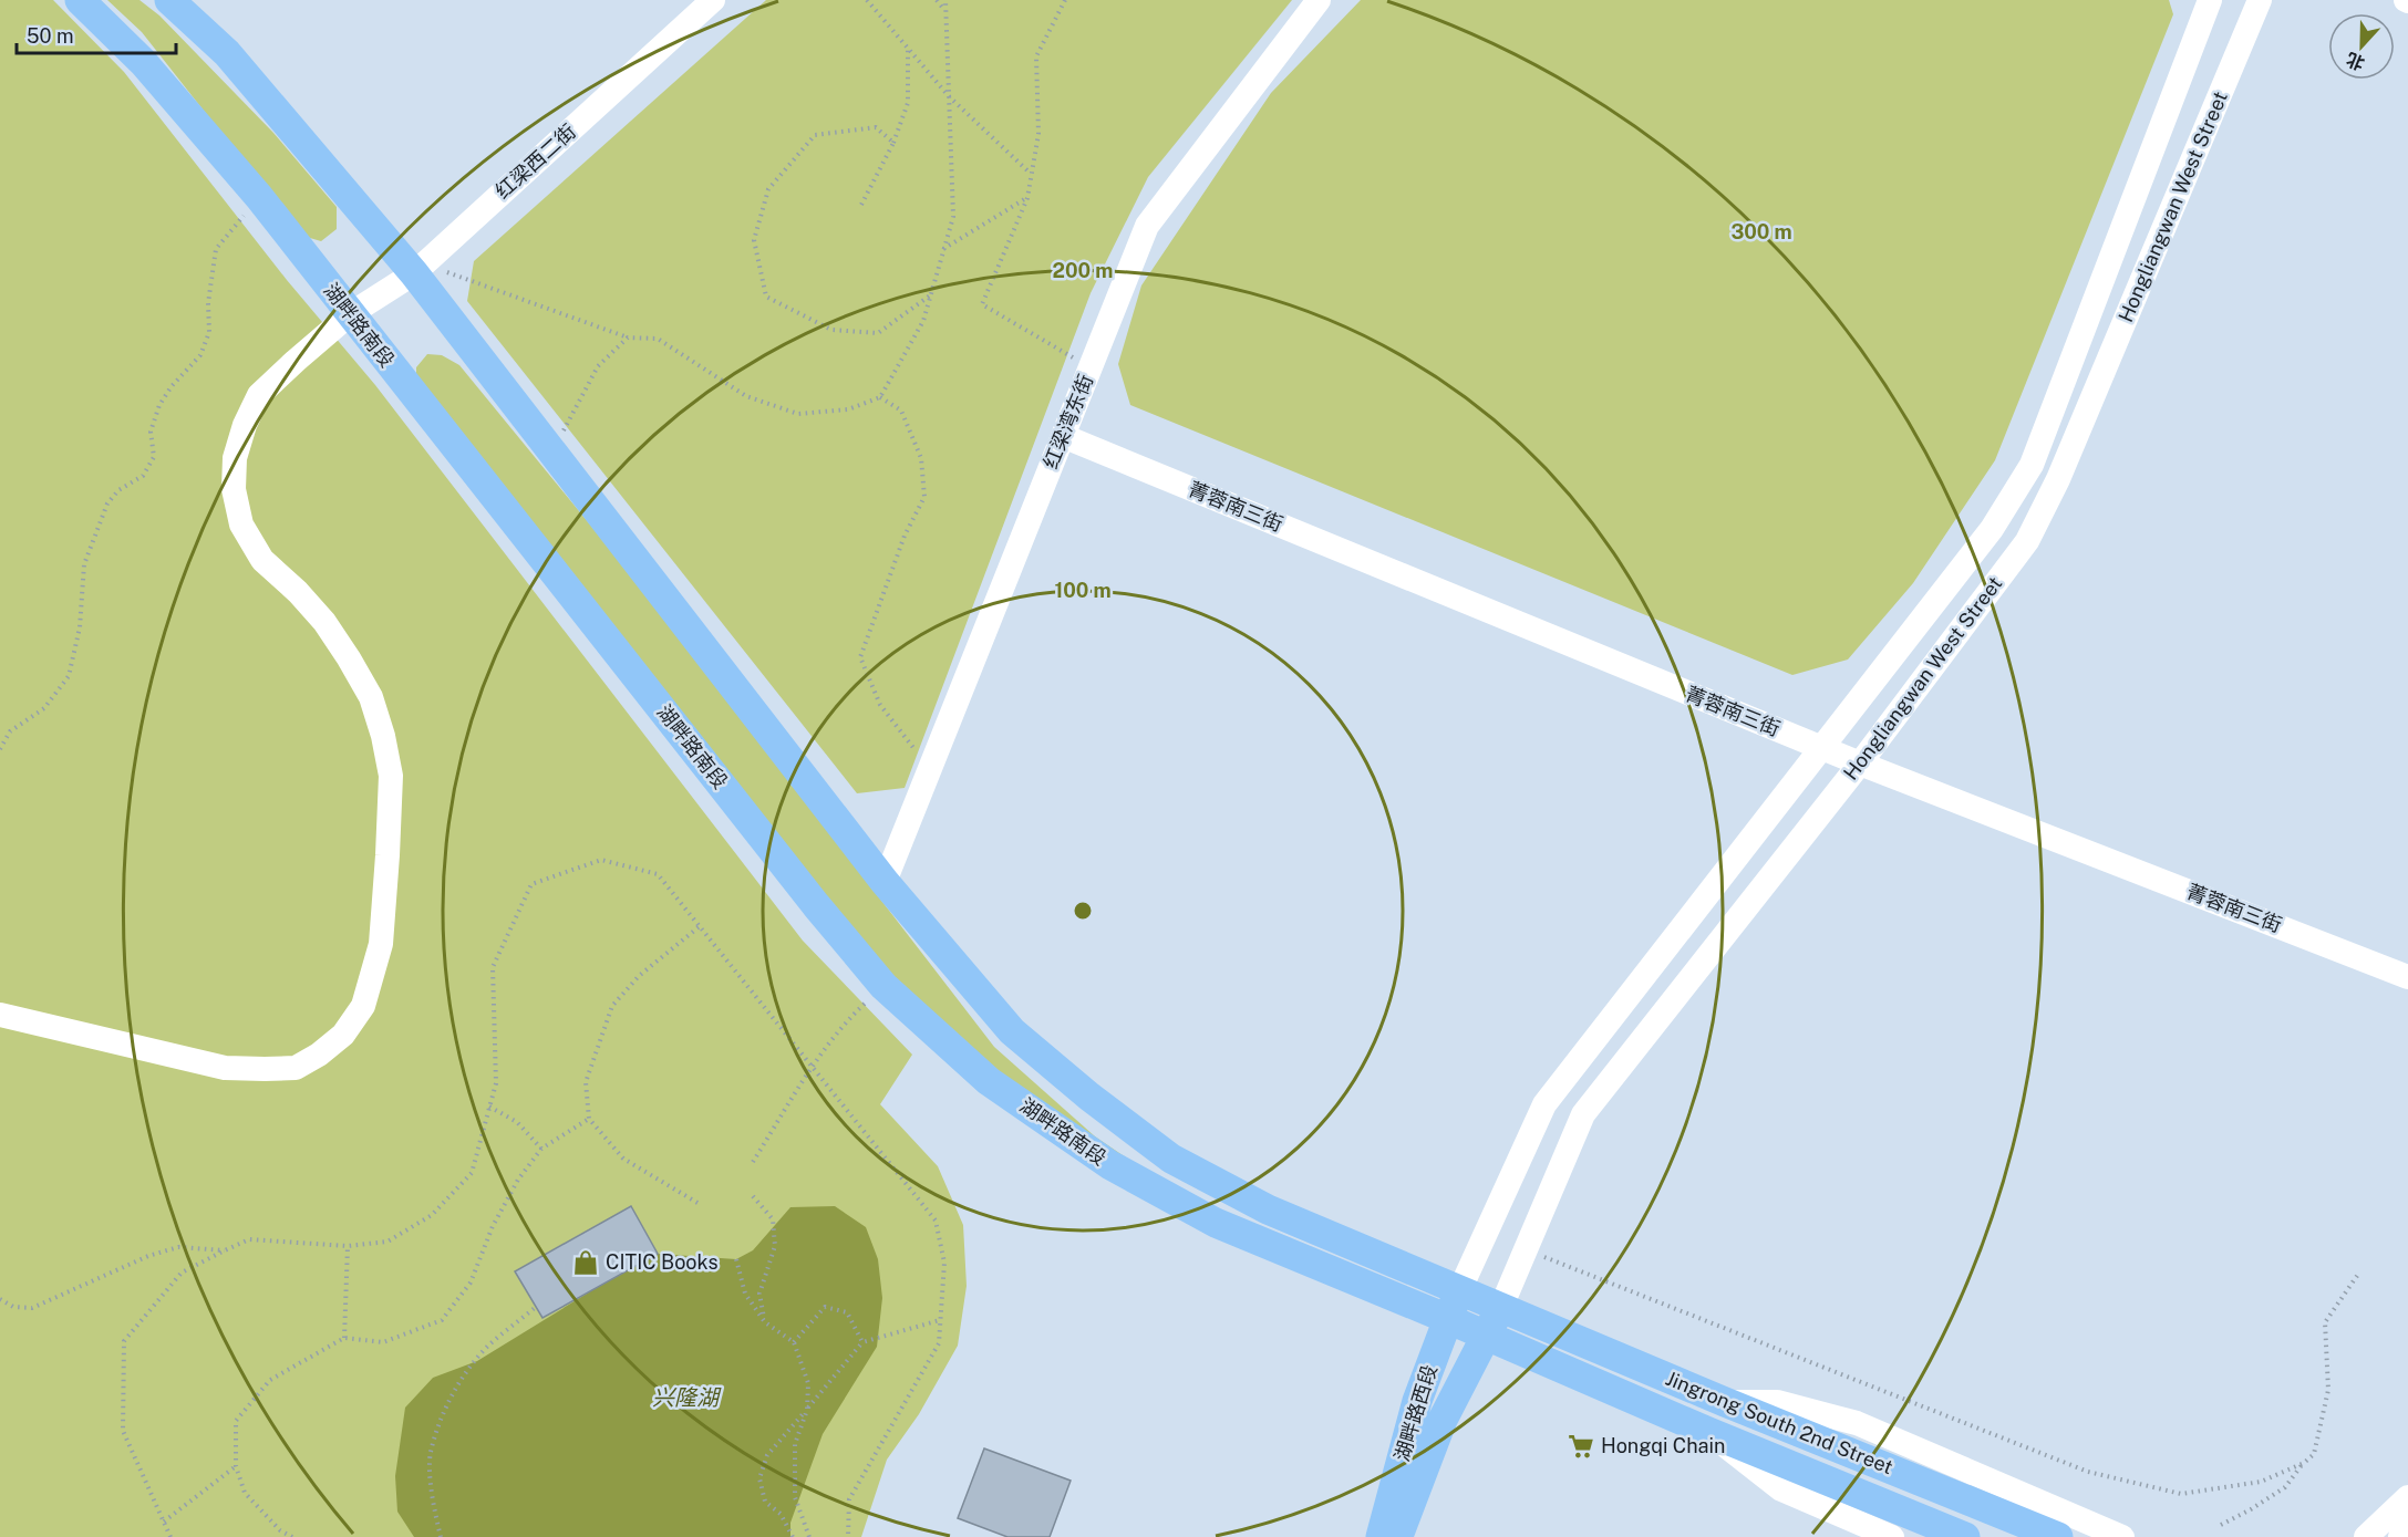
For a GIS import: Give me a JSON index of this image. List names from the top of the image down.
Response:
{
  "streets": {
    "main road": ["湖畔路南段", "湖畔路西段", "Jingrong South 2nd Street"],
    "street": [
      "红梁西二街",
      "Hongliangwan West Street",
      "红梁湾东街",
      "菁蓉南三街"
    ]
  },
  "crossings": [
    ["红梁西二街", "湖畔路南段"],
    ["Hongliangwan West Street", "菁蓉南三街"],
    ["Hongliangwan West Street", "湖畔路西段"],
    ["Hongliangwan West Street", "Jingrong South 2nd Street"],
    ["湖畔路南段", "湖畔路西段"],
    ["湖畔路南段", "Jingrong South 2nd Street"],
    ["红梁湾东街", "菁蓉南三街"],
    ["湖畔路西段", "Jingrong South 2nd Street"]
  ],
  "water": ["兴隆湖"],
  "places": {
    "shop": ["CITIC Books"],
    "supermarket": ["Hongqi Chain"]
  },
  "scale_bar": "50 m",
  "north": "bottom",
  "rings": ["300 m", "200 m", "100 m"]
}
